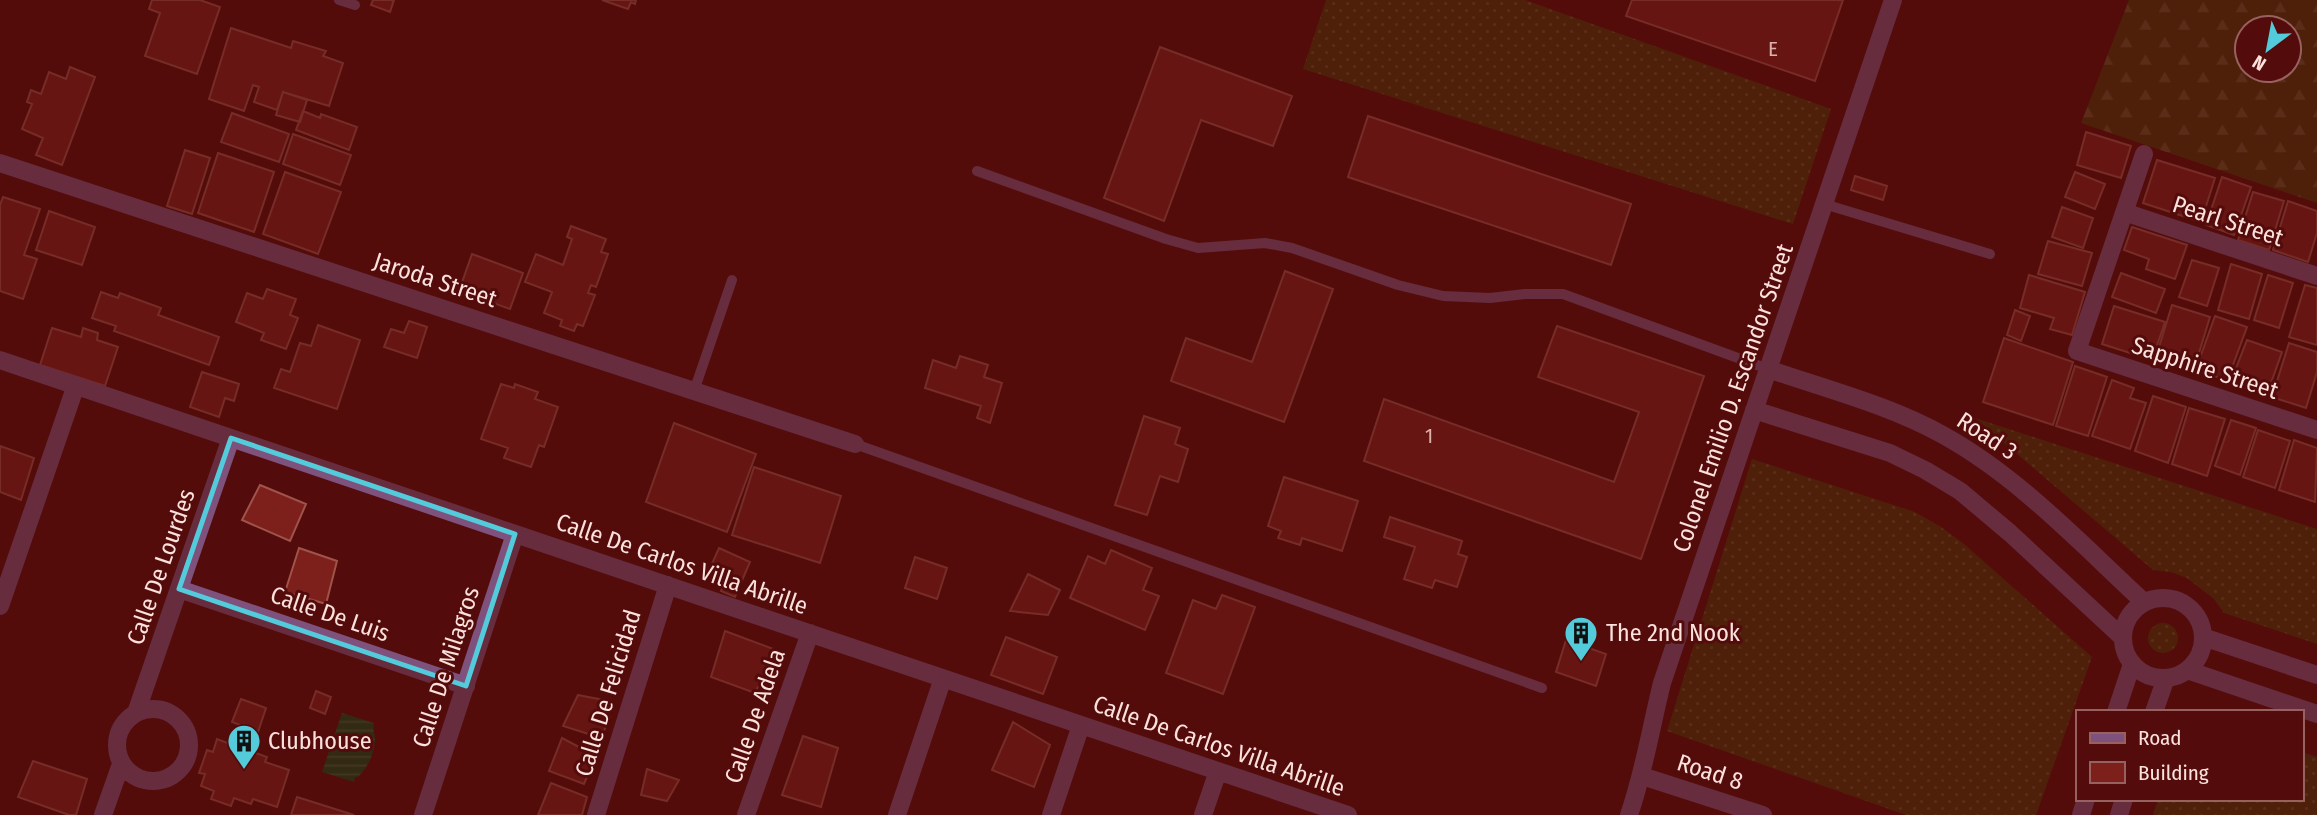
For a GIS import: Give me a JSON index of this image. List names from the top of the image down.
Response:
{
  "streets": {
    "street": [
      "Pearl Street",
      "Jaroda Street",
      "Sapphire Street",
      "Colonel Emilio D. Escandor Street",
      "Road 3",
      "Calle De Carlos Villa Abrille",
      "Calle De Lourdes",
      "Calle De Luis",
      "Calle De Milagros",
      "Calle De Felicidad",
      "Calle De Adela",
      "Road 8"
    ]
  },
  "crossings": [
    ["Pearl Street", "Sapphire Street"],
    ["Colonel Emilio D. Escandor Street", "Road 3"],
    ["Colonel Emilio D. Escandor Street", "Road 8"],
    ["Calle De Carlos Villa Abrille", "Calle De Lourdes"],
    ["Calle De Carlos Villa Abrille", "Calle De Milagros"],
    ["Calle De Carlos Villa Abrille", "Calle De Felicidad"],
    ["Calle De Carlos Villa Abrille", "Calle De Adela"],
    ["Calle De Lourdes", "Calle De Luis"],
    ["Calle De Luis", "Calle De Milagros"]
  ],
  "places": {
    "building": ["The 2nd Nook", "Clubhouse"]
  },
  "house_numbers": ["E", "1"],
  "legend": ["Road", "Building"],
  "north": "bottom left"
}
